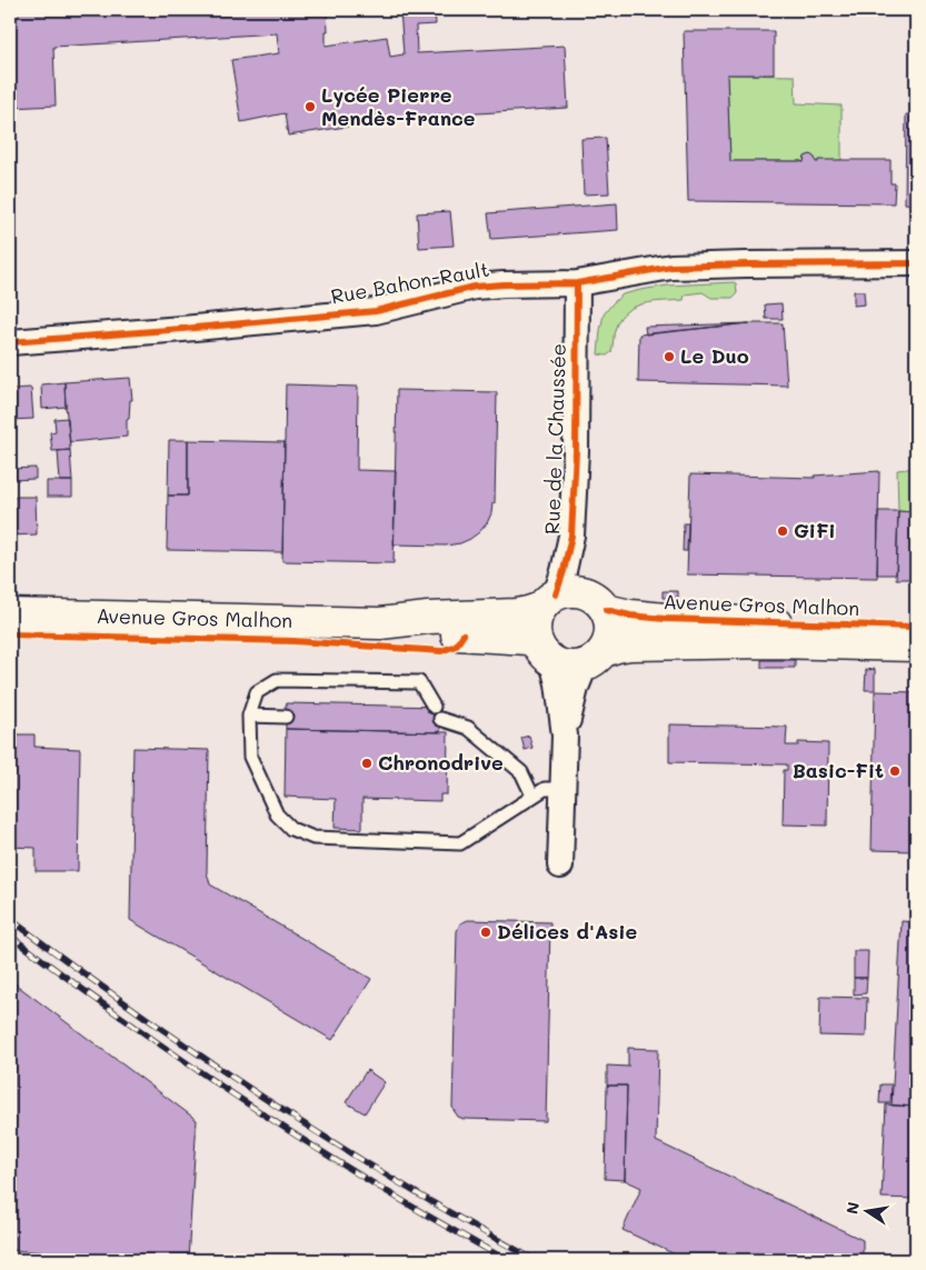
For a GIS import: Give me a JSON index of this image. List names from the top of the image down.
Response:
{
  "streets": {
    "main road": ["Avenue Gros Malhon"],
    "street": ["Rue Bahon-Rault", "Rue de la Chaussée"]
  },
  "crossings": [
    ["Rue Bahon-Rault", "Rue de la Chaussée"],
    ["Rue de la Chaussée", "Avenue Gros Malhon"]
  ],
  "places": [
    "Lycée Pierre Mendès-France",
    "Le Duo",
    "GiFi",
    "Chronodrive",
    "Basic-Fit",
    "Délices d'Asie"
  ],
  "north": "left"
}
